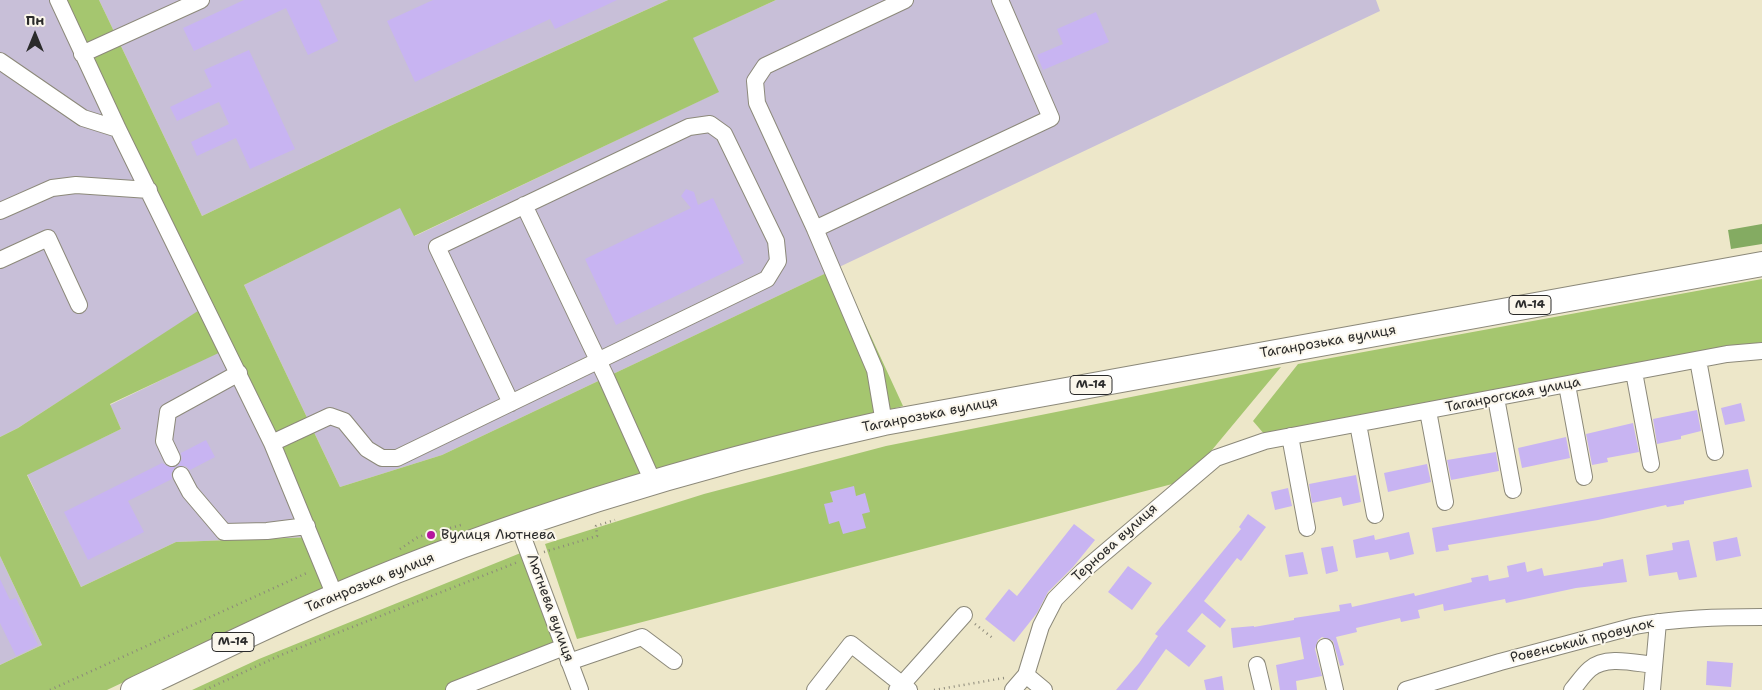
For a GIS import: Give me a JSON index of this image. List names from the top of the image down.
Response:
{
  "streets": {
    "highway": ["М-14", "Таганрозька вулиця"],
    "street": [
      "Таганрогская улица",
      "Тернова вулиця",
      "Лютнева вулиця",
      "Ровенський провулок"
    ]
  },
  "crossings": [
    ["Таганрозька вулиця", "Лютнева вулиця"],
    ["Таганрогская улица", "Тернова вулиця"]
  ],
  "places": ["Вулиця Лютнева"],
  "north": "top"
}
